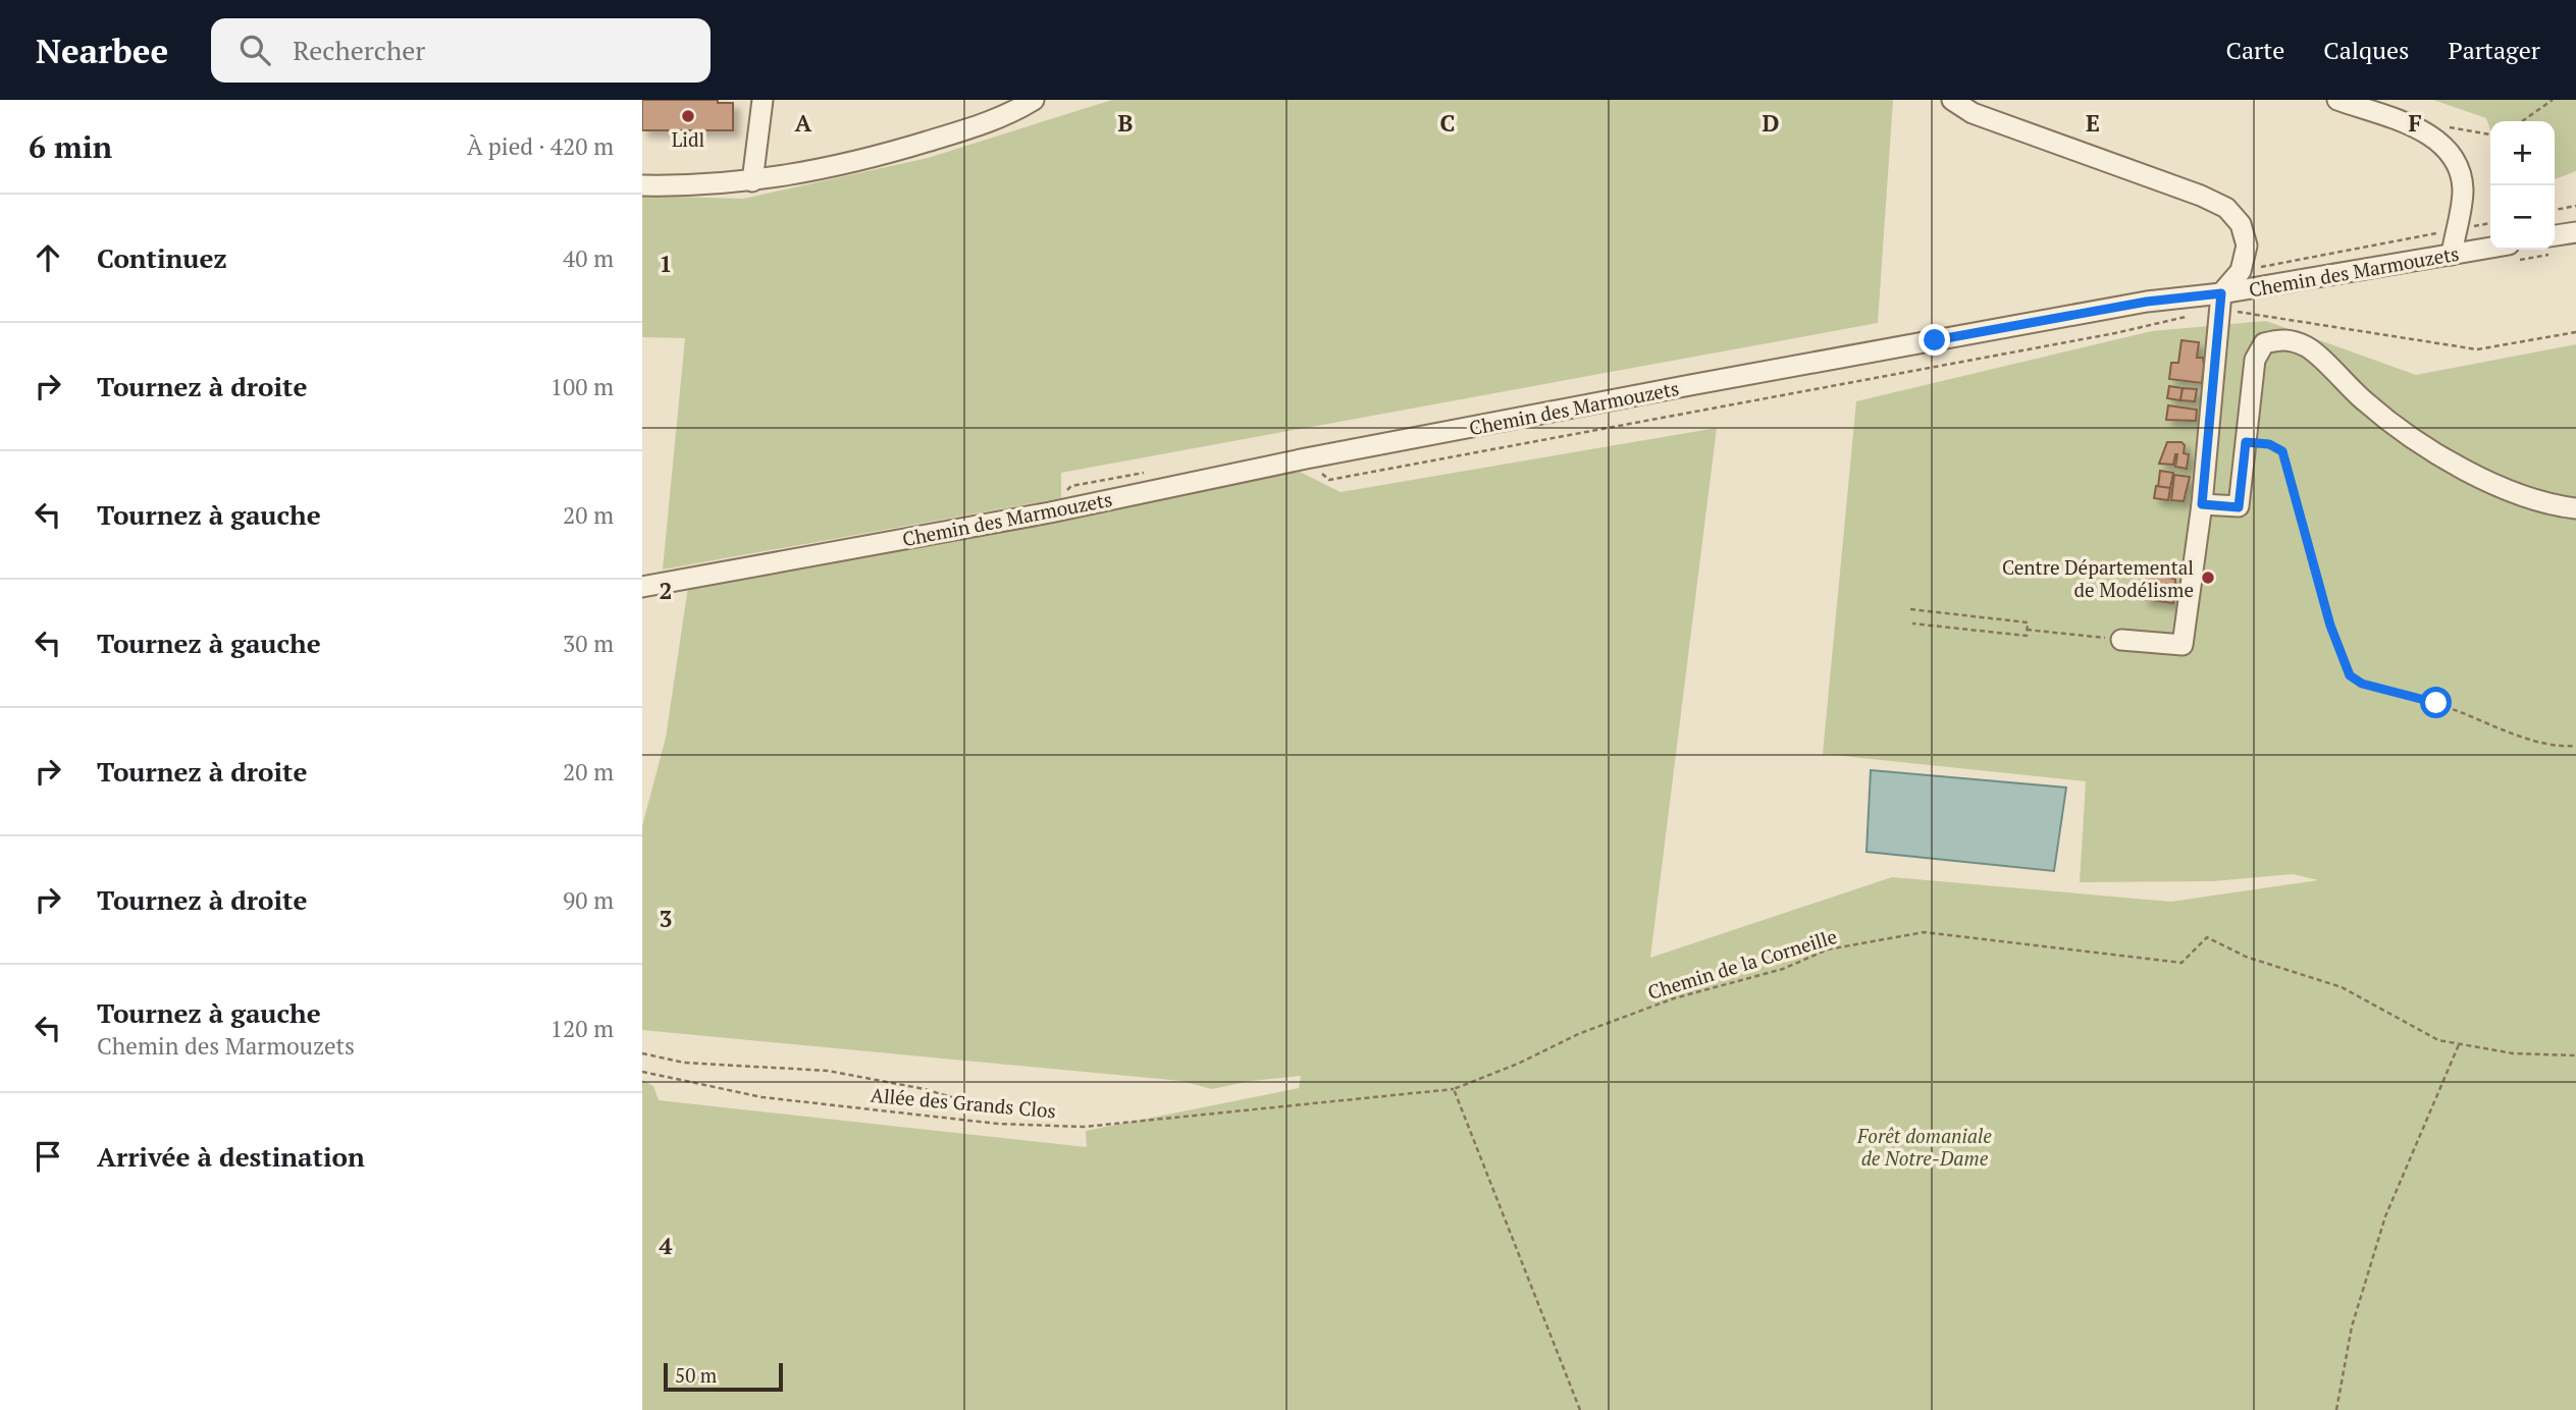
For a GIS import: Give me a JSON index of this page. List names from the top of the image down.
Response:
{
  "streets": {
    "street": ["Chemin des Marmouzets"],
    "path": ["Chemin de la Corneille", "Allée des Grands Clos"]
  },
  "crossings": [
    ["Chemin de la Corneille", "Allée des Grands Clos"]
  ],
  "parks": ["Forêt domaniale de Notre-Dame"],
  "places": ["Lidl", "Centre Départemental de Modélisme"],
  "scale_bar": "50 m",
  "page": {
    "header": "Nearbee",
    "search": "Rechercher",
    "nav": ["Carte", "Calques", "Partager"],
    "heading": ["6 min", "À pied · 420 m"],
    "map_buttons": ["+", "−"],
    "list": [
      ["Continuez", "40 m"],
      ["Tournez à droite", "100 m"],
      ["Tournez à gauche", "20 m"],
      ["Tournez à gauche", "30 m"],
      ["Tournez à droite", "20 m"],
      ["Tournez à droite", "90 m"],
      ["Tournez à gauche", "Chemin des Marmouzets", "120 m"],
      "Arrivée à destination"
    ],
    "scale": "50 m"
  },
  "grid": {
    "columns": [
      "A",
      "B",
      "C",
      "D",
      "E",
      "F"
    ],
    "rows": [
      "1",
      "2",
      "3",
      "4"
    ]
  }
}
